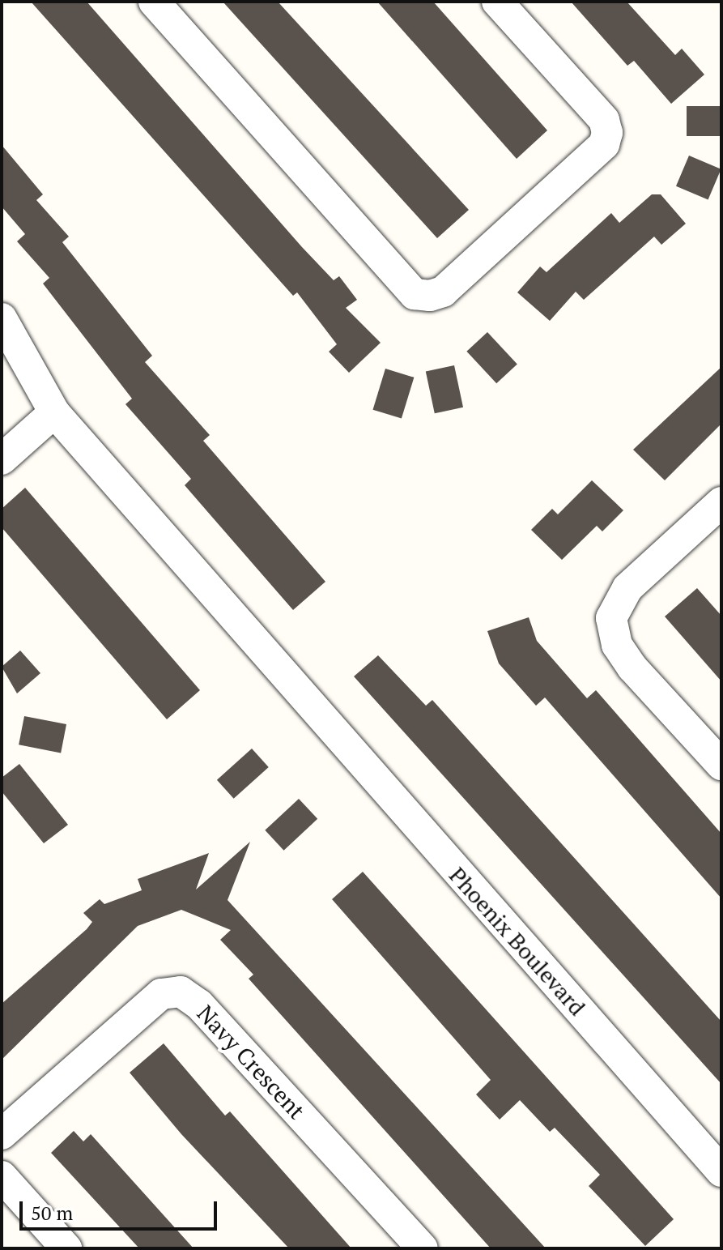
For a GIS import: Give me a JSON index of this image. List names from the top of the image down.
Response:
{
  "streets": {
    "street": ["Phoenix Boulevard", "Navy Crescent"]
  },
  "scale_bar": "50 m"
}
